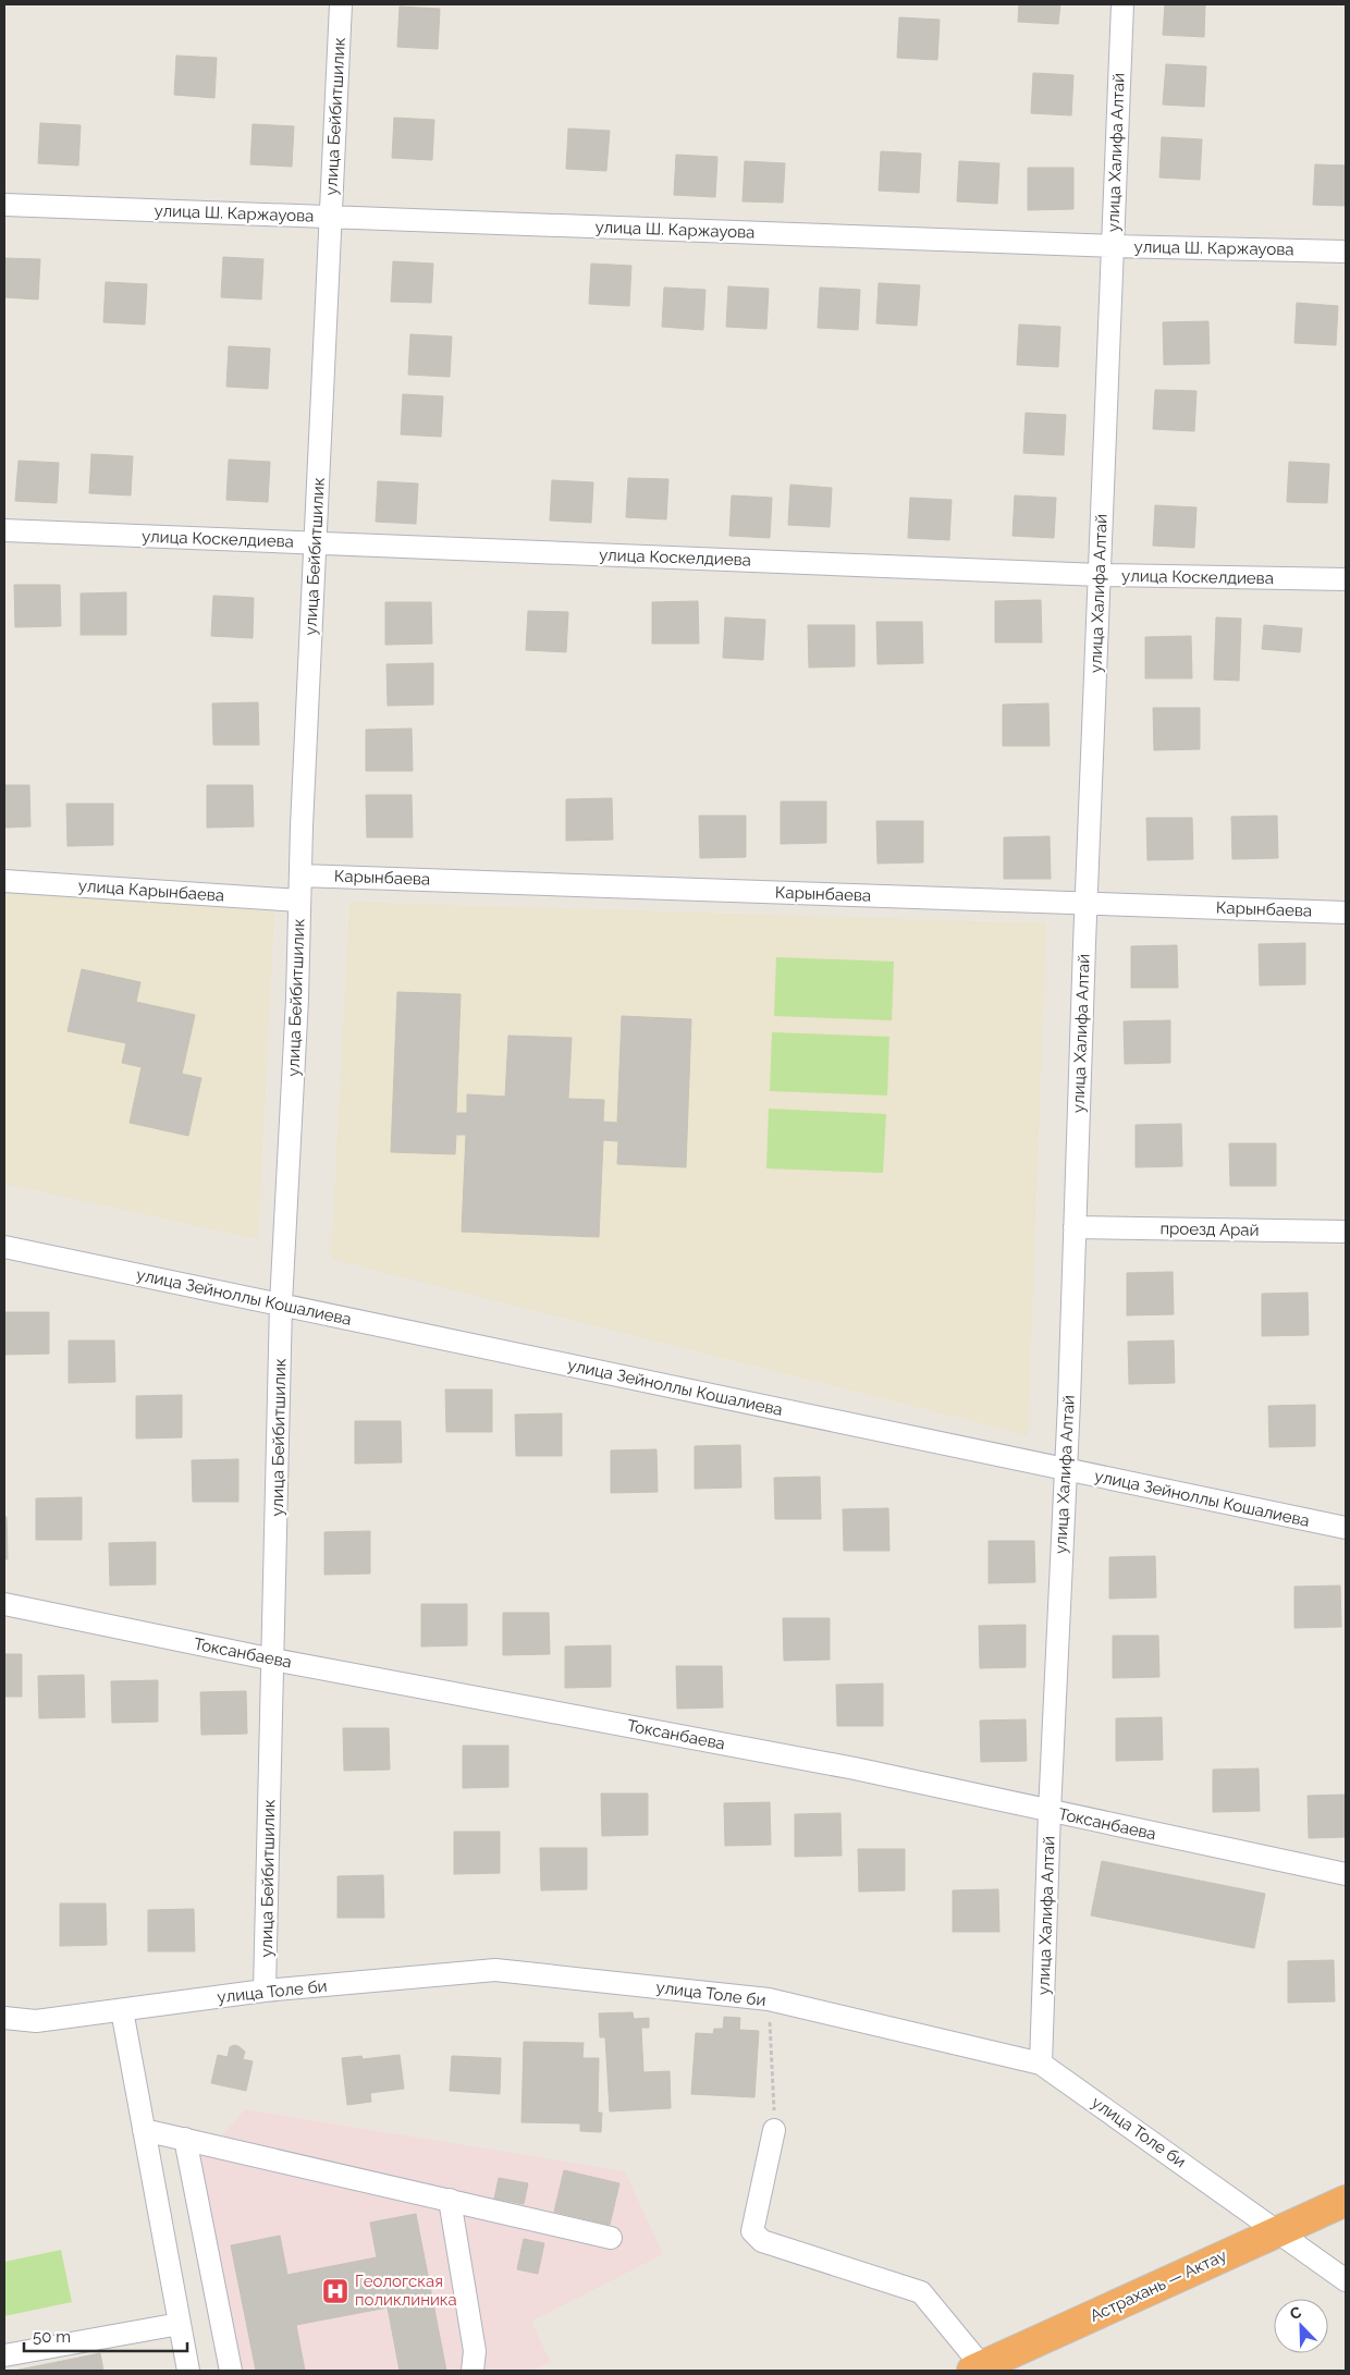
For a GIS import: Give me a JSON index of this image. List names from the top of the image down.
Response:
{
  "streets": {
    "highway": ["Астрахань — Актау"],
    "street": [
      "улица Бейбитшилик",
      "улица Халифа Алтай",
      "улица Ш. Каржауова",
      "улица Коскелдиева",
      "Карынбаева",
      "улица Карынбаева",
      "проезд Арай",
      "улица Зейноллы Кошалиева",
      "Токсанбаева",
      "улица Толе би"
    ]
  },
  "crossings": [
    ["улица Бейбитшилик", "улица Ш. Каржауова"],
    ["улица Бейбитшилик", "улица Коскелдиева"],
    ["улица Бейбитшилик", "Карынбаева"],
    ["улица Бейбитшилик", "улица Карынбаева"],
    ["улица Бейбитшилик", "улица Зейноллы Кошалиева"],
    ["улица Бейбитшилик", "Токсанбаева"],
    ["улица Бейбитшилик", "улица Толе би"],
    ["улица Халифа Алтай", "улица Ш. Каржауова"],
    ["улица Халифа Алтай", "улица Коскелдиева"],
    ["улица Халифа Алтай", "Карынбаева"],
    ["улица Халифа Алтай", "проезд Арай"],
    ["улица Халифа Алтай", "улица Зейноллы Кошалиева"],
    ["улица Халифа Алтай", "Токсанбаева"],
    ["улица Халифа Алтай", "улица Толе би"],
    ["улица Толе би", "Астрахань — Актау"]
  ],
  "places": {
    "hospital": ["Геологская поликлиника"]
  },
  "scale_bar": "50 m",
  "north": "top left"
}
